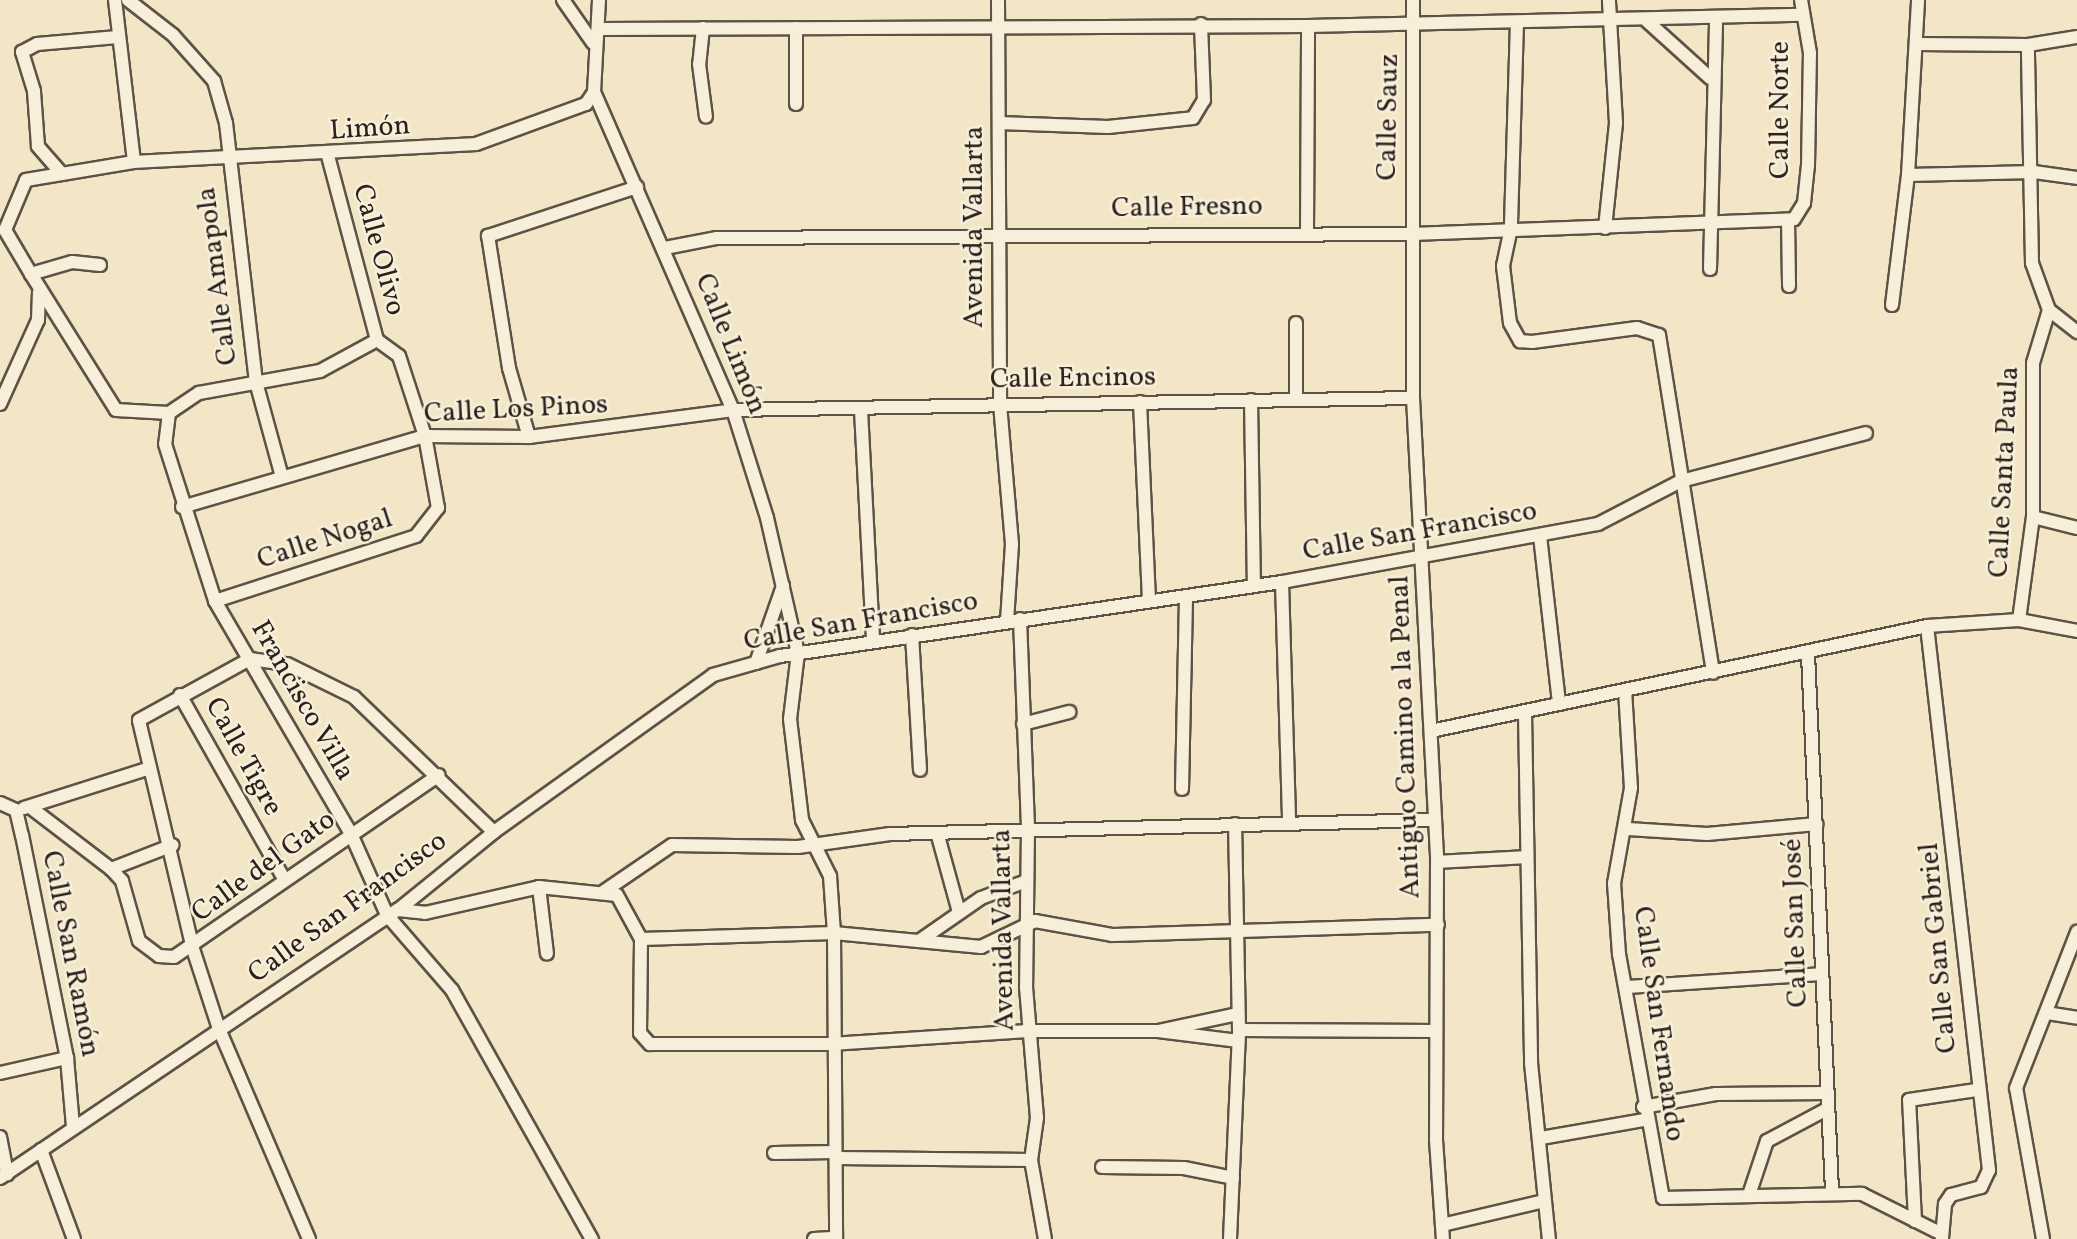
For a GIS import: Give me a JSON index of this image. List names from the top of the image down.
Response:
{
  "streets": {
    "street": [
      "Calle Norte",
      "Calle Sauz",
      "Limón",
      "Calle Fresno",
      "Avenida Vallarta",
      "Calle Olivo",
      "Calle Amapola",
      "Calle Limón",
      "Calle Encinos",
      "Calle Los Pinos",
      "Calle Santa Paula",
      "Calle San Francisco",
      "Calle Nogal",
      "Francisco Villa",
      "Antiguo Camino a la Penal",
      "Calle Tigre",
      "Calle del Gato",
      "Calle San José",
      "Calle San Gabriel",
      "Calle San Ramón",
      "Calle San Fernando"
    ]
  },
  "crossings": [
    ["Calle Norte", "Calle Fresno"],
    ["Calle Sauz", "Calle Fresno"],
    ["Calle Sauz", "Antiguo Camino a la Penal"],
    ["Limón", "Calle Olivo"],
    ["Limón", "Calle Amapola"],
    ["Limón", "Calle Limón"],
    ["Calle Fresno", "Avenida Vallarta"],
    ["Calle Fresno", "Calle Limón"],
    ["Calle Fresno", "Antiguo Camino a la Penal"],
    ["Avenida Vallarta", "Calle Encinos"],
    ["Avenida Vallarta", "Calle San Francisco"],
    ["Calle Olivo", "Calle Los Pinos"],
    ["Calle Olivo", "Calle Nogal"],
    ["Calle Amapola", "Calle Los Pinos"],
    ["Calle Limón", "Calle Encinos"],
    ["Calle Limón", "Calle Los Pinos"],
    ["Calle Limón", "Calle San Francisco"],
    ["Calle Encinos", "Calle Los Pinos"],
    ["Calle Encinos", "Antiguo Camino a la Penal"],
    ["Calle Los Pinos", "Francisco Villa"],
    ["Calle San Francisco", "Francisco Villa"],
    ["Calle San Francisco", "Antiguo Camino a la Penal"],
    ["Calle San Francisco", "Calle San Ramón"],
    ["Calle Nogal", "Francisco Villa"],
    ["Francisco Villa", "Calle del Gato"],
    ["Calle Tigre", "Calle del Gato"]
  ]
}
